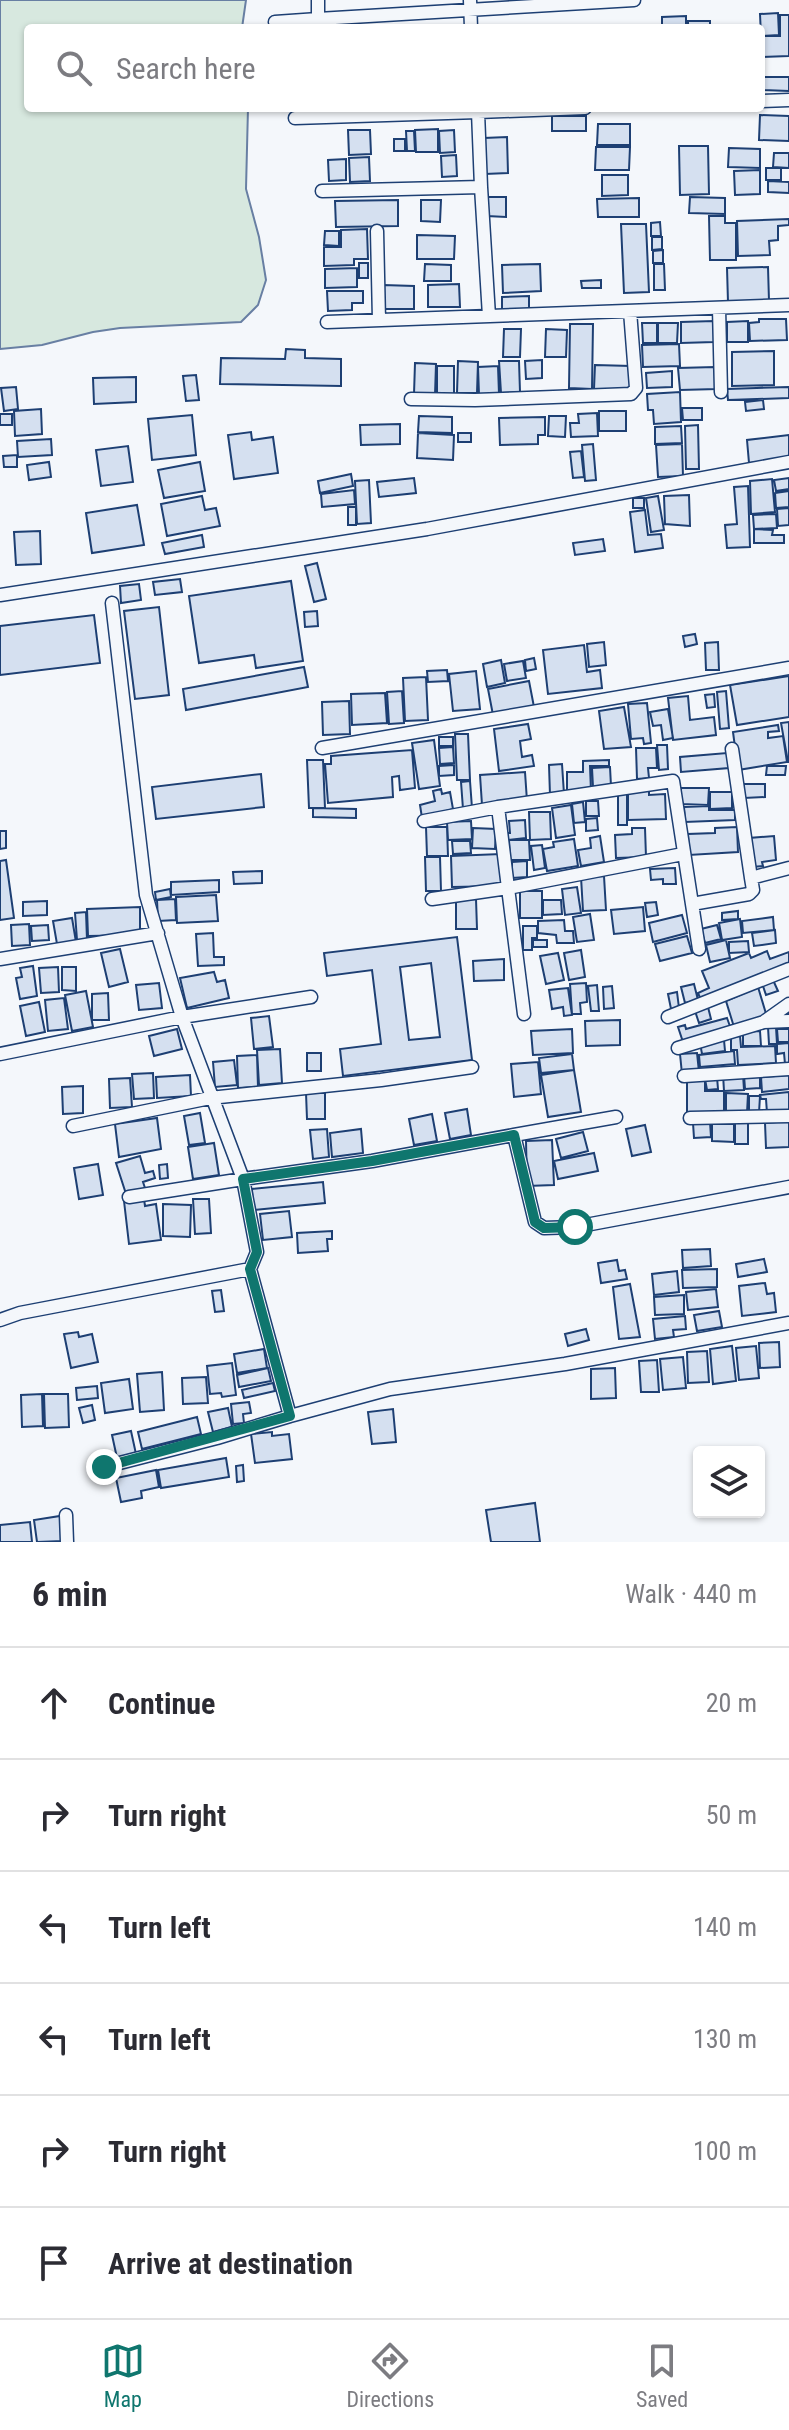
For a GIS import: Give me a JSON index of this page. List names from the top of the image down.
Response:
{
  "page": {
    "search": "Search here",
    "heading": ["6 min", "Walk · 440 m"],
    "list": [
      ["Continue", "20 m"],
      ["Turn right", "50 m"],
      ["Turn left", "140 m"],
      ["Turn left", "130 m"],
      ["Turn right", "100 m"],
      "Arrive at destination"
    ],
    "nav": ["Map", "Directions", "Saved"]
  }
}
